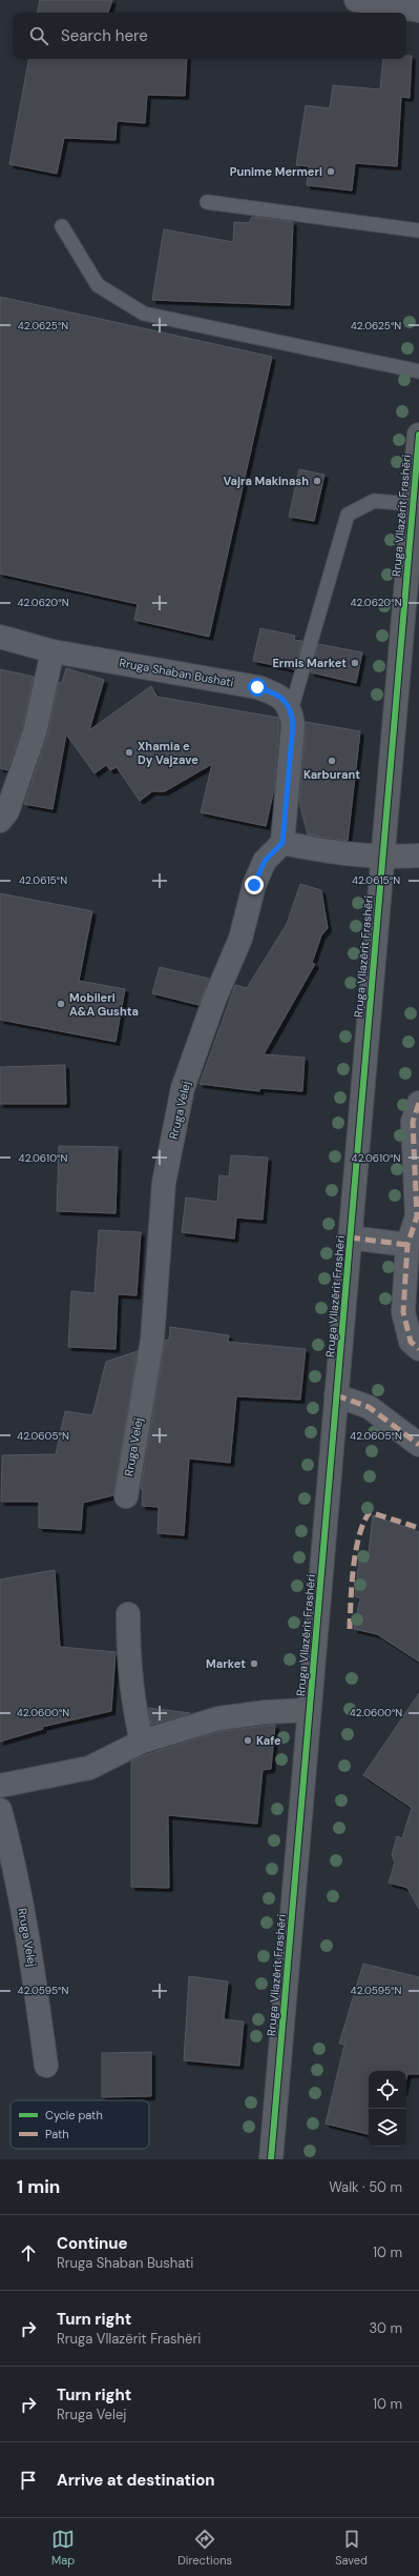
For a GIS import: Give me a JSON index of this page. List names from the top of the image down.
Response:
{
  "streets": {
    "main road": ["Rruga Vllazërit Frashëri"],
    "street": ["Rruga Shaban Bushati", "Rruga Velej"]
  },
  "crossings": [
    ["Rruga Vllazërit Frashëri", "Rruga Shaban Bushati"],
    ["Rruga Vllazërit Frashëri", "Rruga Velej"]
  ],
  "places": [
    "Punime Mermeri",
    "Vajra Makinash",
    "Ermis Market",
    "Xhamia e Dy Vajzave",
    "Karburant",
    "Mobileri A&A Gushta",
    "Market",
    "Kafe"
  ],
  "legend": ["Cycle path", "Path"],
  "page": {
    "search": "Search here",
    "heading": ["1 min", "Walk · 50 m"],
    "list": [
      ["Continue", "Rruga Shaban Bushati", "10 m"],
      ["Turn right", "Rruga Vllazërit Frashëri", "30 m"],
      ["Turn right", "Rruga Velej", "10 m"],
      "Arrive at destination"
    ],
    "nav": ["Map", "Directions", "Saved"]
  },
  "coordinates": [
    "42.0625°N",
    "42.0620°N",
    "42.0615°N",
    "42.0610°N",
    "42.0605°N",
    "42.0600°N",
    "42.0595°N"
  ]
}
